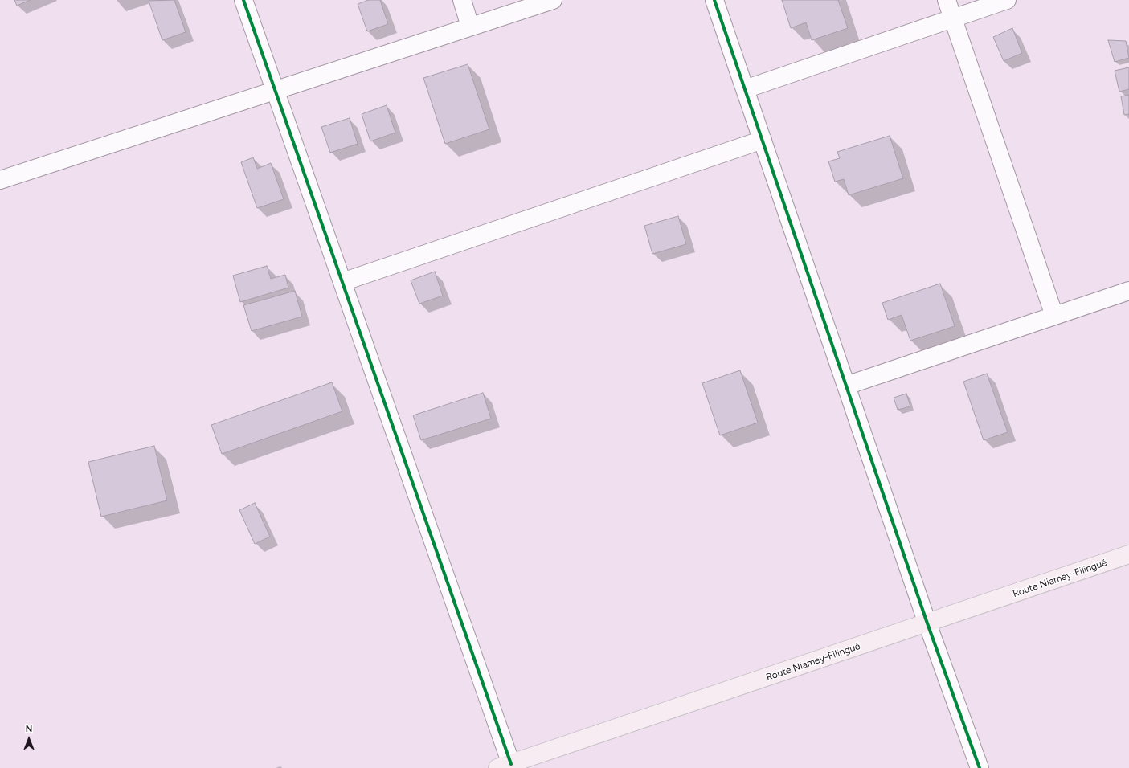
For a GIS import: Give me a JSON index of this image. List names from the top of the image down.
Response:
{
  "streets": {
    "main road": ["Route Niamey-Filingué"]
  },
  "north": "top"
}
